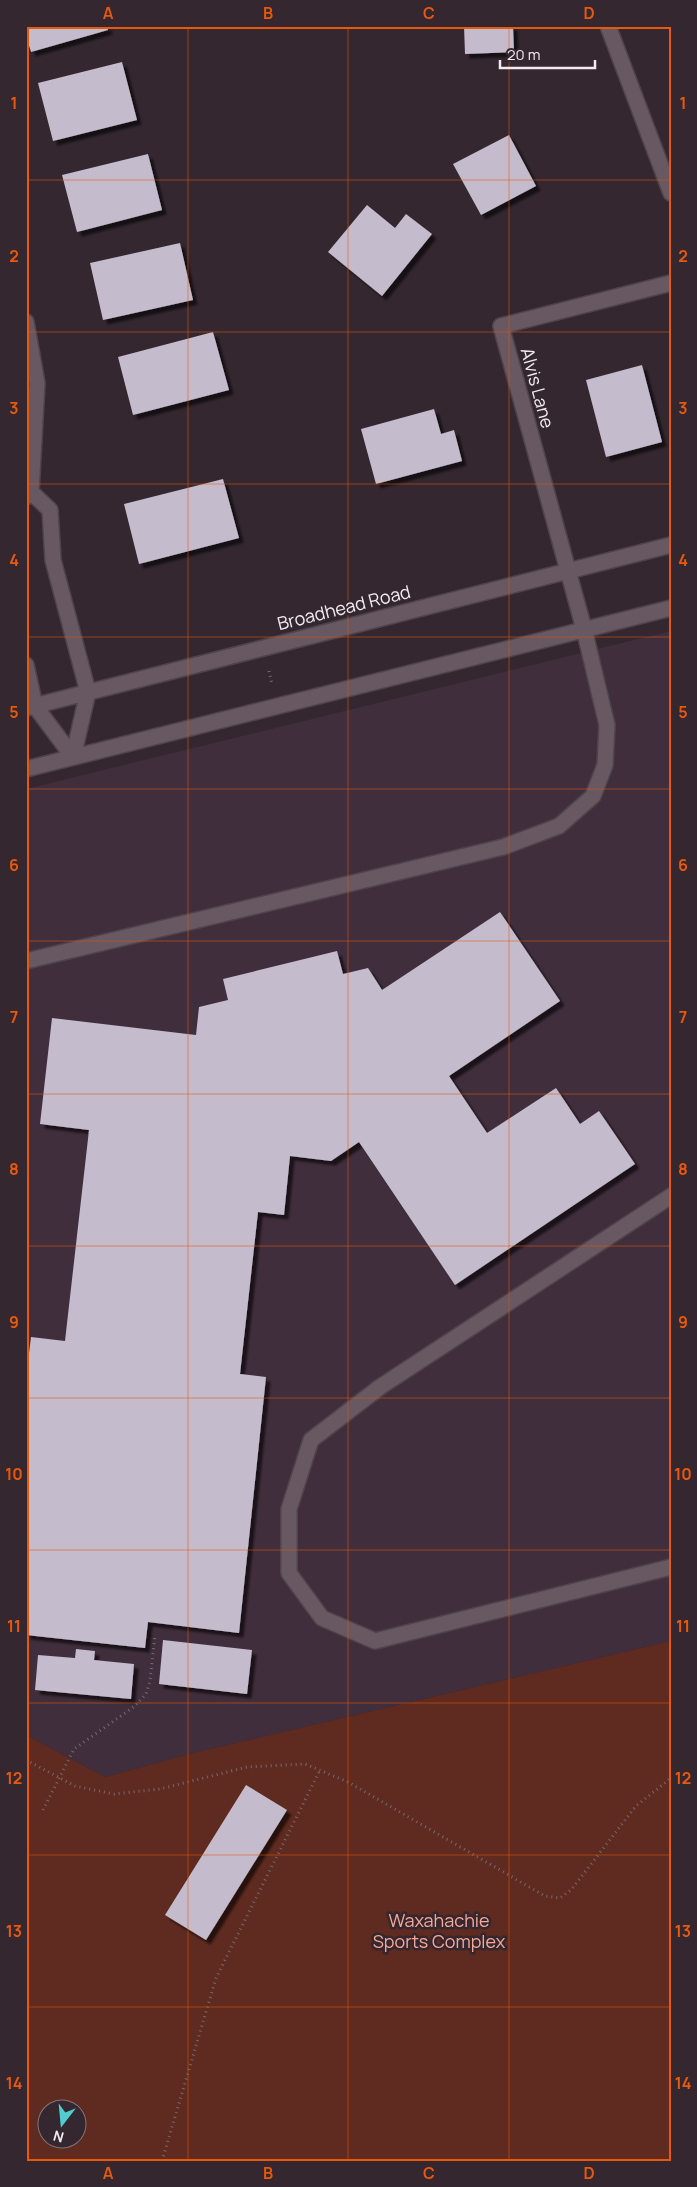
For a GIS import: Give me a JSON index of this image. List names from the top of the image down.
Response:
{
  "streets": {
    "street": ["Alvis Lane", "Broadhead Road"]
  },
  "crossings": [
    ["Alvis Lane", "Broadhead Road"]
  ],
  "parks": ["Waxahachie Sports Complex"],
  "scale_bar": "20 m",
  "north": "bottom",
  "grid": {
    "columns": [
      "A",
      "B",
      "C",
      "D"
    ],
    "rows": [
      "1",
      "2",
      "3",
      "4",
      "5",
      "6",
      "7",
      "8",
      "9",
      "10",
      "11",
      "12",
      "13",
      "14"
    ]
  }
}
